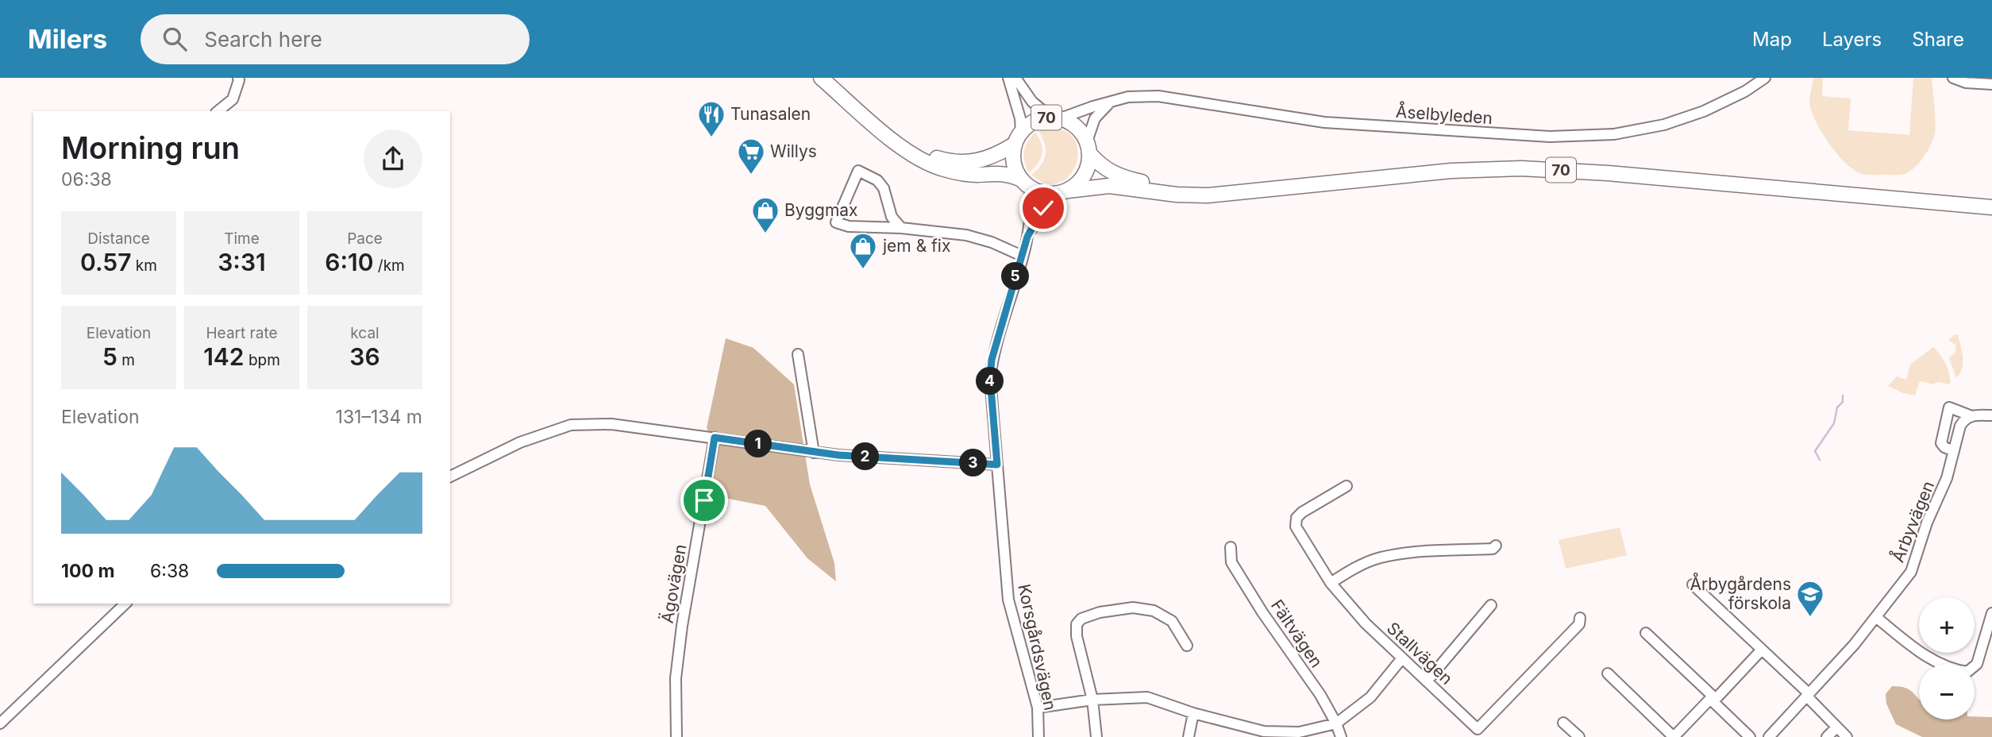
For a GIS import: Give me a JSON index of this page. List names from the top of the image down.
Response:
{
  "streets": {
    "highway": ["70"],
    "street": [
      "Åselbyleden",
      "Årbyvägen",
      "Ägovägen",
      "Fältvägen",
      "Korsgårdsvägen",
      "Stallvägen"
    ]
  },
  "crossings": [
    ["Åselbyleden", "70"],
    ["Åselbyleden", "Korsgårdsvägen"],
    ["70", "Korsgårdsvägen"]
  ],
  "places": {
    "restaurant": ["Tunasalen"],
    "supermarket": ["Willys"],
    "shop": ["Byggmax", "jem & fix"],
    "school or university": ["Årbygårdens förskola"]
  },
  "page": {
    "header": "Milers",
    "search": "Search here",
    "nav": ["Map", "Layers", "Share"],
    "heading": ["Morning run", "06:38"],
    "stats": [
      ["Distance", "0.57 km"],
      ["Time", "3:31"],
      ["Pace", "6:10 /km"],
      ["Elevation", "5 m"],
      ["Heart rate", "142 bpm"],
      ["kcal", "36"]
    ],
    "pins": [
      "5",
      "4",
      "1",
      "2",
      "3"
    ],
    "chart": ["Elevation", "131–134 m"],
    "list": [
      {
        "name": "100 m",
        "note": "6:38"
      }
    ],
    "map_buttons": ["+", "−"]
  }
}
